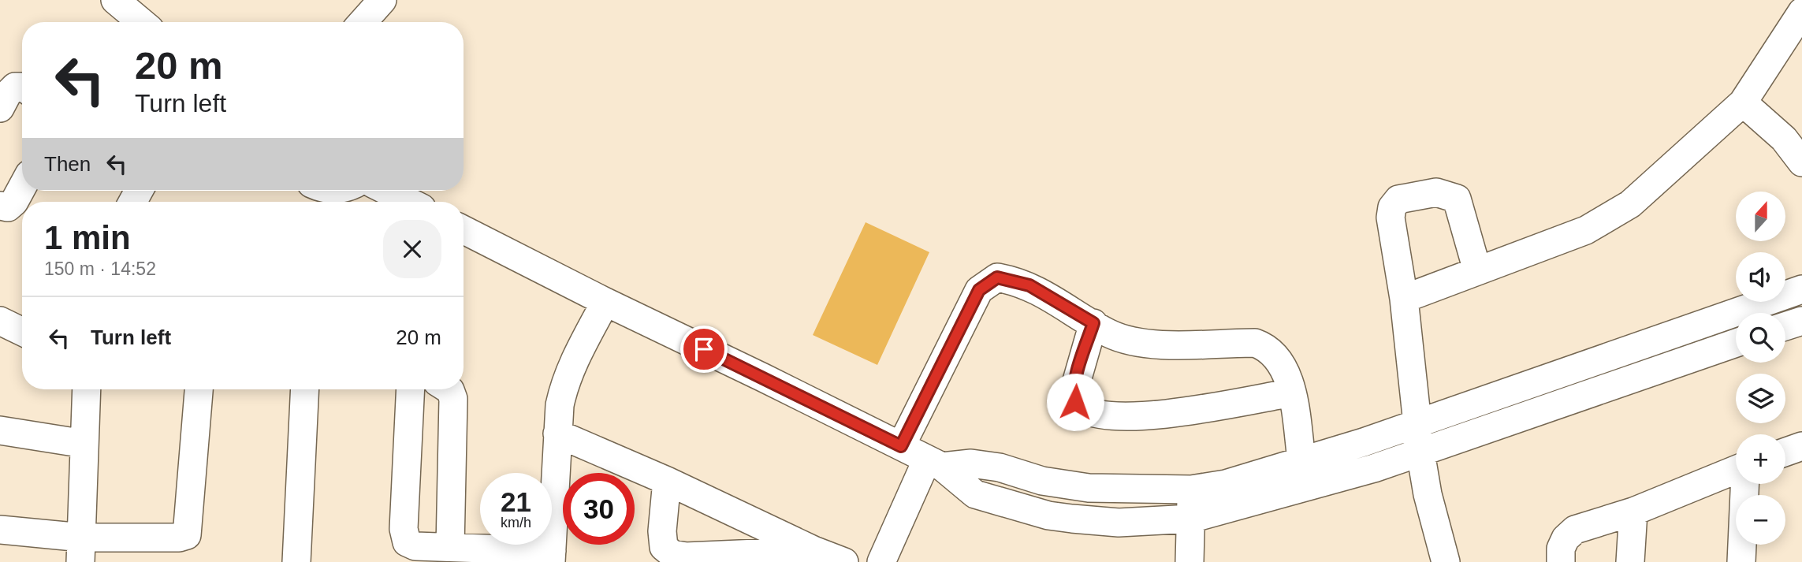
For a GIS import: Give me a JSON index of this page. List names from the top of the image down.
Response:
{
  "north": "top",
  "page": {
    "turn": ["20 m", "Turn left"],
    "then": "Then",
    "map_buttons": ["+", "−"],
    "heading": ["1 min", "150 m · 14:52"],
    "list": [
      {
        "name": "Turn left",
        "value": "20 m"
      }
    ],
    "speed": "21 km/h",
    "limit": "30"
  }
}
